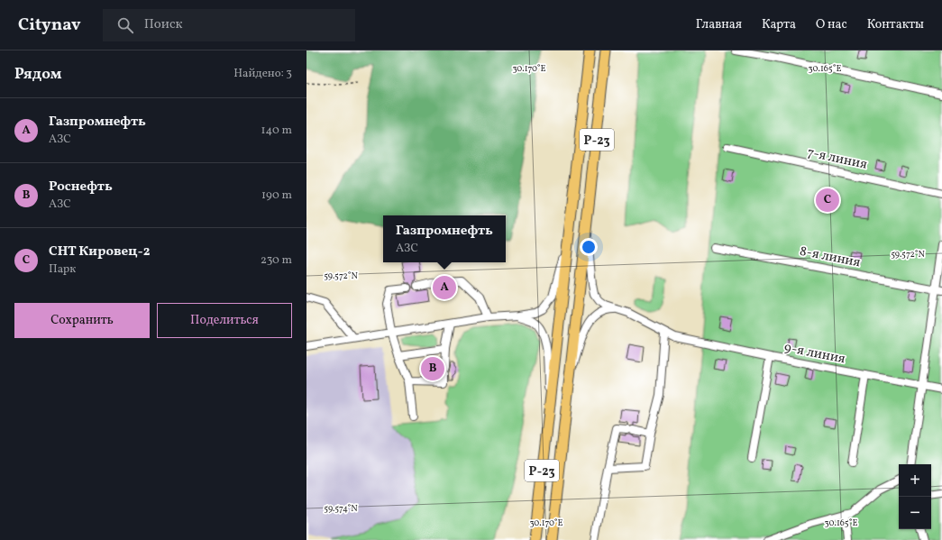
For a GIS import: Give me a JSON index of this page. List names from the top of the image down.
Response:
{
  "streets": {
    "highway": ["Р-23"],
    "street": ["7-я линия", "8-я линия", "9-я линия"]
  },
  "crossings": [
    ["Р-23", "9-я линия"]
  ],
  "page": {
    "header": "Citynav",
    "search": "Поиск",
    "nav": [
      "Главная",
      "Карта",
      "О нас",
      "Контакты"
    ],
    "heading": ["Рядом", "Найдено: 3"],
    "list": [
      {
        "mark": "A",
        "name": "Газпромнефть",
        "note": "АЗС",
        "value": "140 m"
      },
      {
        "mark": "B",
        "name": "Роснефть",
        "note": "АЗС",
        "value": "190 m"
      },
      {
        "mark": "C",
        "name": "СНТ Кировец-2",
        "note": "Парк",
        "value": "230 m"
      }
    ],
    "pins": ["C", "A", "B"],
    "popup": ["Газпромнефть", "АЗС"],
    "buttons": ["Сохранить", "Поделиться"],
    "map_buttons": ["+", "−"]
  },
  "coordinates": [
    "30.170°E",
    "30.165°E",
    "59.572°N",
    "59.574°N"
  ]
}
